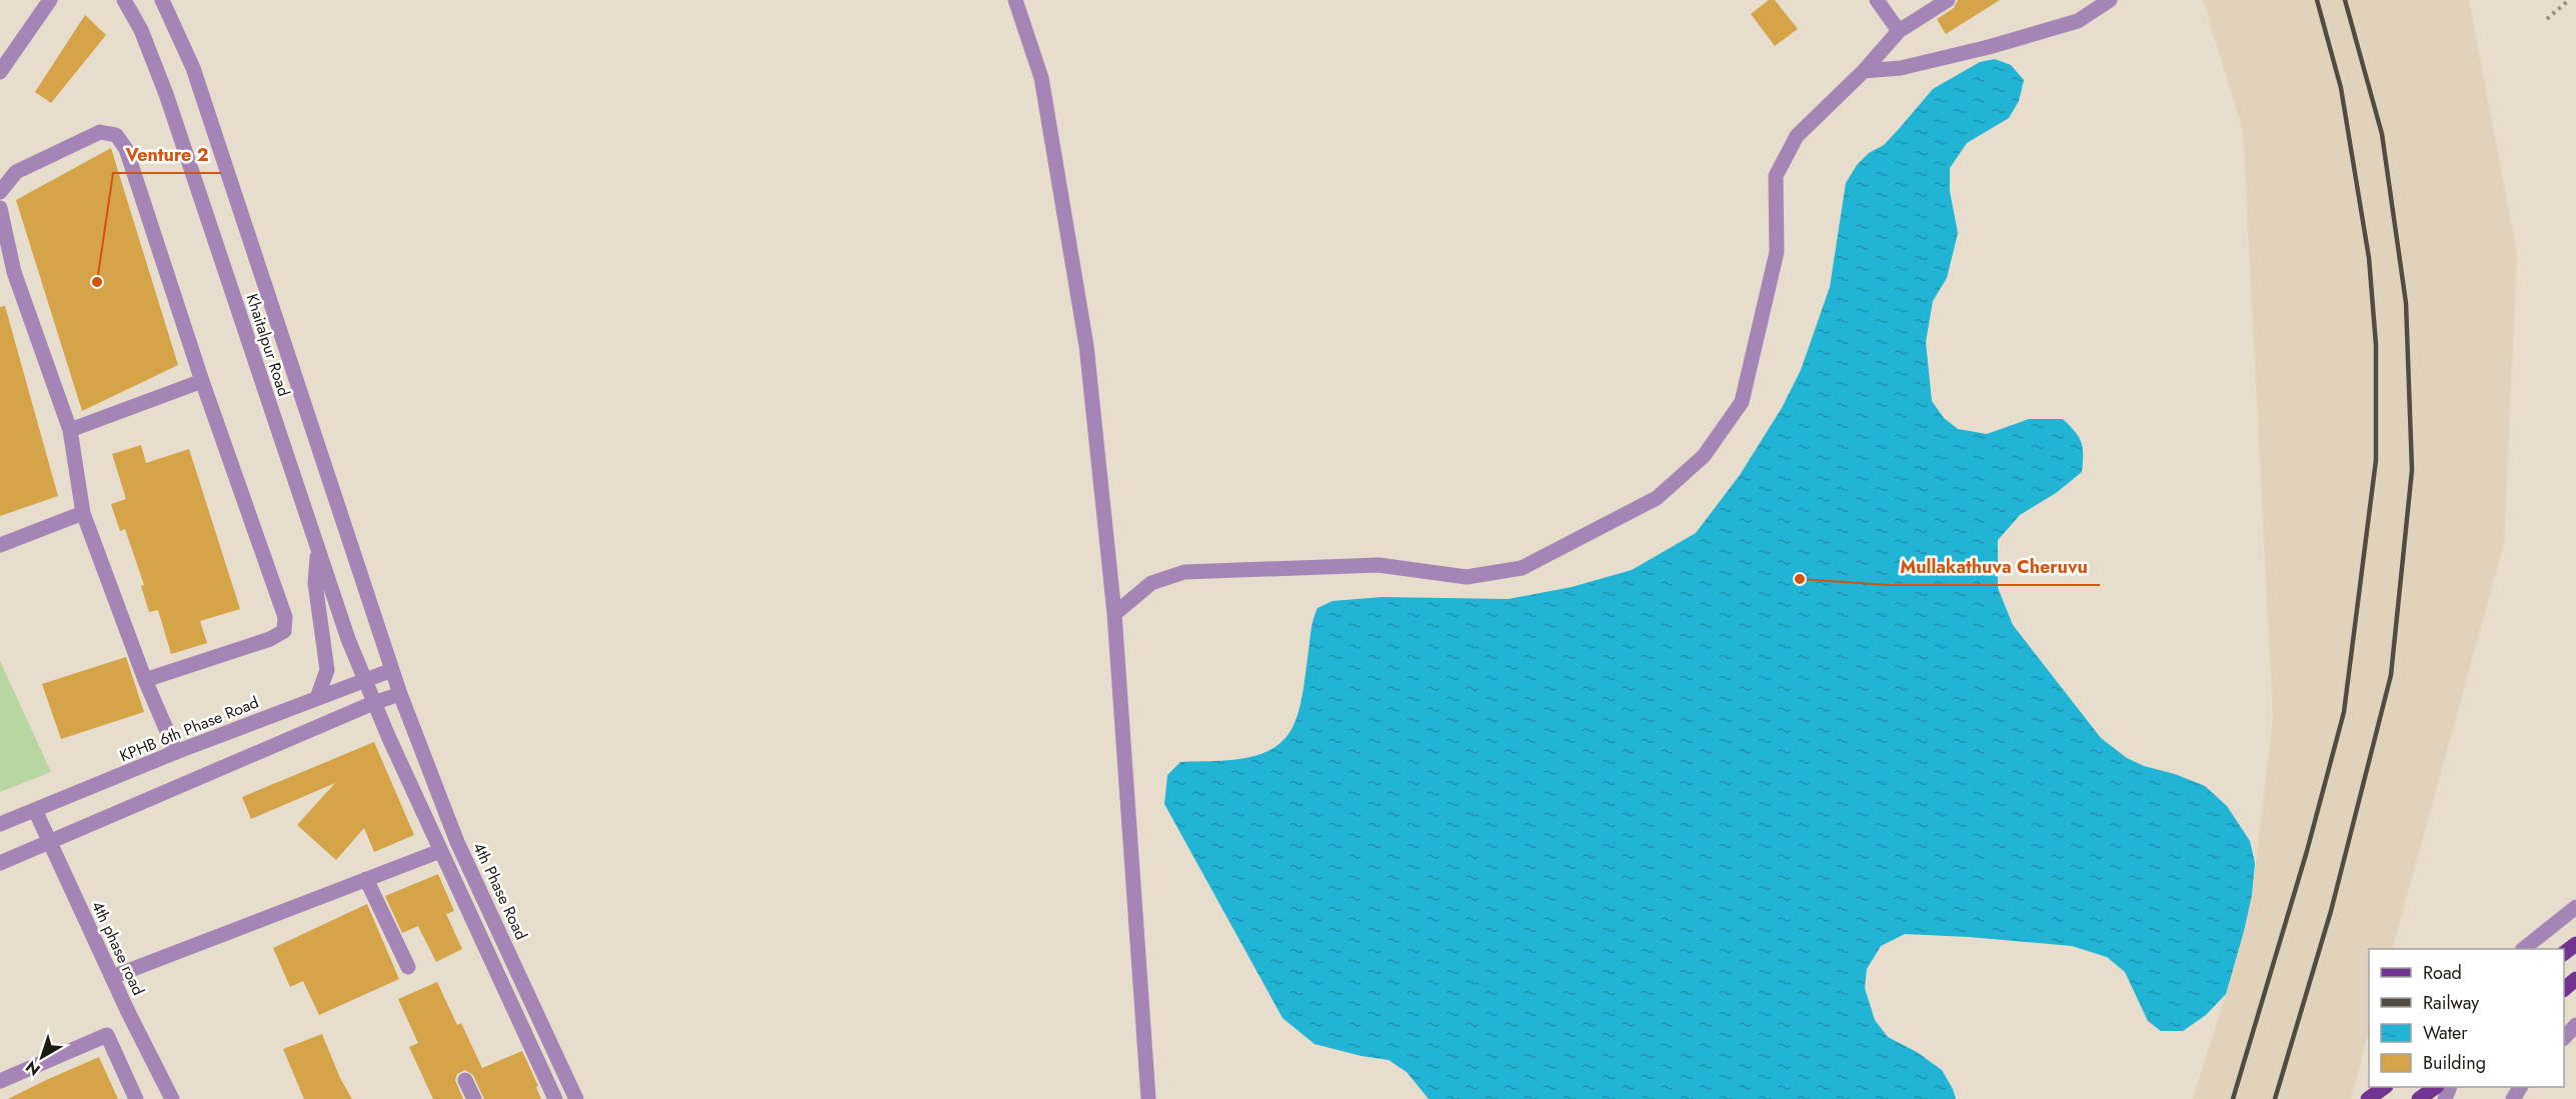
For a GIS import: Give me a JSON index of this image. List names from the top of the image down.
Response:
{
  "streets": {
    "street": [
      "Khaitalpur Road",
      "KPHB 6th Phase Road",
      "4th Phase Road",
      "4th phase road"
    ]
  },
  "crossings": [
    ["Khaitalpur Road", "KPHB 6th Phase Road"],
    ["Khaitalpur Road", "4th Phase Road"],
    ["KPHB 6th Phase Road", "4th phase road"]
  ],
  "places": ["Venture 2", "Mullakathuva Cheruvu"],
  "legend": [
    "Road",
    "Railway",
    "Water",
    "Building"
  ],
  "north": "bottom left"
}
